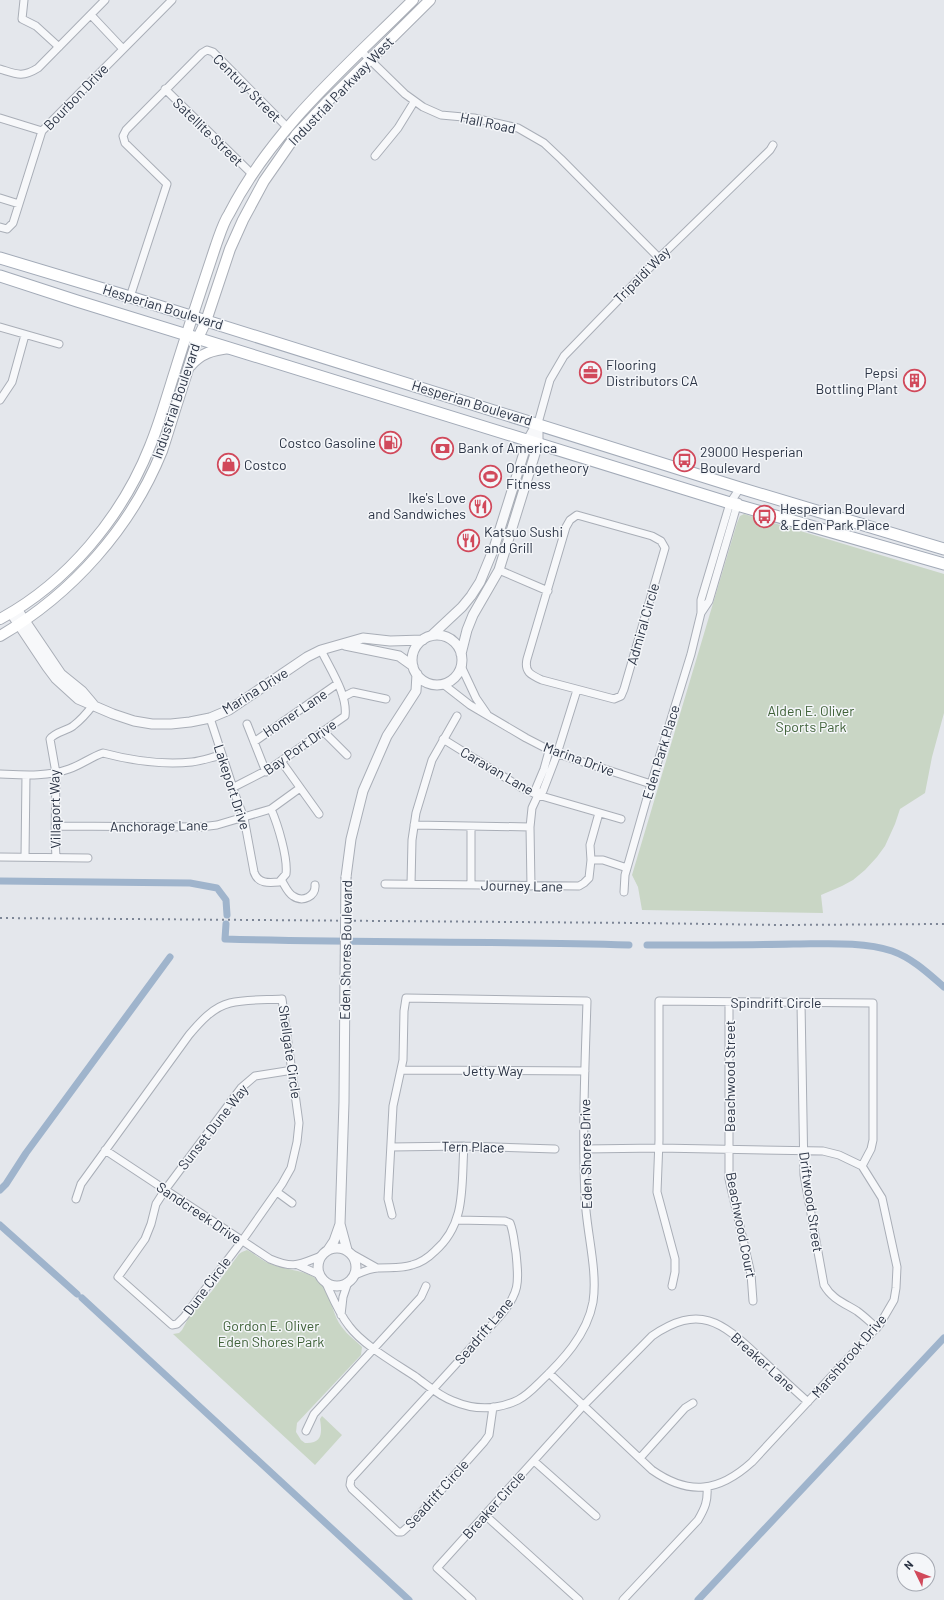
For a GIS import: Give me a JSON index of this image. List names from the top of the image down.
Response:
{
  "streets": {
    "main road": ["Industrial Parkway West", "Hesperian Boulevard", "Industrial Boulevard"],
    "street": [
      "Century Street",
      "Bourbon Drive",
      "Hall Road",
      "Satellite Street",
      "Tripaldi Way",
      "Admiral Circle",
      "Marina Drive",
      "Homer Lane",
      "Bay Port Drive",
      "Eden Park Place",
      "Caravan Lane",
      "Lakeport Drive",
      "Villaport Way",
      "Anchorage Lane",
      "Journey Lane",
      "Eden Shores Boulevard",
      "Spindrift Circle",
      "Shellgate Circle",
      "Jetty Way",
      "Beachwood Street",
      "Sunset Dune Way",
      "Tern Place",
      "Eden Shores Drive",
      "Driftwood Street",
      "Sandcreek Drive",
      "Beachwood Court",
      "Dune Circle",
      "Seadrift Lane",
      "Marshbrook Drive",
      "Breaker Lane",
      "Seadrift Circle",
      "Breaker Circle"
    ]
  },
  "crossings": [
    ["Century Street", "Industrial Parkway West"],
    ["Century Street", "Satellite Street"],
    ["Industrial Parkway West", "Hall Road"],
    ["Industrial Parkway West", "Satellite Street"],
    ["Industrial Parkway West", "Hesperian Boulevard"],
    ["Industrial Parkway West", "Industrial Boulevard"],
    ["Hall Road", "Tripaldi Way"],
    ["Tripaldi Way", "Hesperian Boulevard"],
    ["Hesperian Boulevard", "Industrial Boulevard"],
    ["Hesperian Boulevard", "Eden Park Place"],
    ["Industrial Boulevard", "Marina Drive"],
    ["Marina Drive", "Bay Port Drive"],
    ["Marina Drive", "Eden Park Place"],
    ["Marina Drive", "Lakeport Drive"],
    ["Marina Drive", "Villaport Way"],
    ["Marina Drive", "Eden Shores Boulevard"],
    ["Homer Lane", "Bay Port Drive"],
    ["Bay Port Drive", "Lakeport Drive"],
    ["Caravan Lane", "Journey Lane"],
    ["Lakeport Drive", "Anchorage Lane"],
    ["Villaport Way", "Anchorage Lane"],
    ["Eden Shores Boulevard", "Eden Shores Drive"],
    ["Eden Shores Boulevard", "Sandcreek Drive"],
    ["Spindrift Circle", "Beachwood Street"],
    ["Spindrift Circle", "Driftwood Street"],
    ["Spindrift Circle", "Marshbrook Drive"],
    ["Shellgate Circle", "Sunset Dune Way"],
    ["Shellgate Circle", "Sandcreek Drive"],
    ["Shellgate Circle", "Dune Circle"],
    ["Jetty Way", "Eden Shores Drive"],
    ["Beachwood Street", "Beachwood Court"],
    ["Sunset Dune Way", "Sandcreek Drive"],
    ["Sunset Dune Way", "Dune Circle"],
    ["Tern Place", "Eden Shores Drive"],
    ["Eden Shores Drive", "Sandcreek Drive"],
    ["Eden Shores Drive", "Seadrift Lane"],
    ["Eden Shores Drive", "Marshbrook Drive"],
    ["Eden Shores Drive", "Seadrift Circle"],
    ["Driftwood Street", "Marshbrook Drive"],
    ["Sandcreek Drive", "Dune Circle"],
    ["Seadrift Lane", "Seadrift Circle"],
    ["Marshbrook Drive", "Breaker Lane"],
    ["Marshbrook Drive", "Breaker Circle"],
    ["Breaker Lane", "Breaker Circle"]
  ],
  "parks": ["Alden E. Oliver Sports Park", "Gordon E. Oliver Eden Shores Park"],
  "places": {
    "office": ["Flooring Distributors CA"],
    "building": ["Pepsi Bottling Plant"],
    "fuel station": ["Costco Gasoline"],
    "bank": ["Bank of America"],
    "bus stop": ["29000 Hesperian Boulevard", "Hesperian Boulevard & Eden Park Place"],
    "shop": ["Costco"],
    "sports": ["Orangetheory Fitness"],
    "restaurant": ["Ike's Love and Sandwiches", "Katsuo Sushi and Grill"]
  },
  "north": "top left"
}
